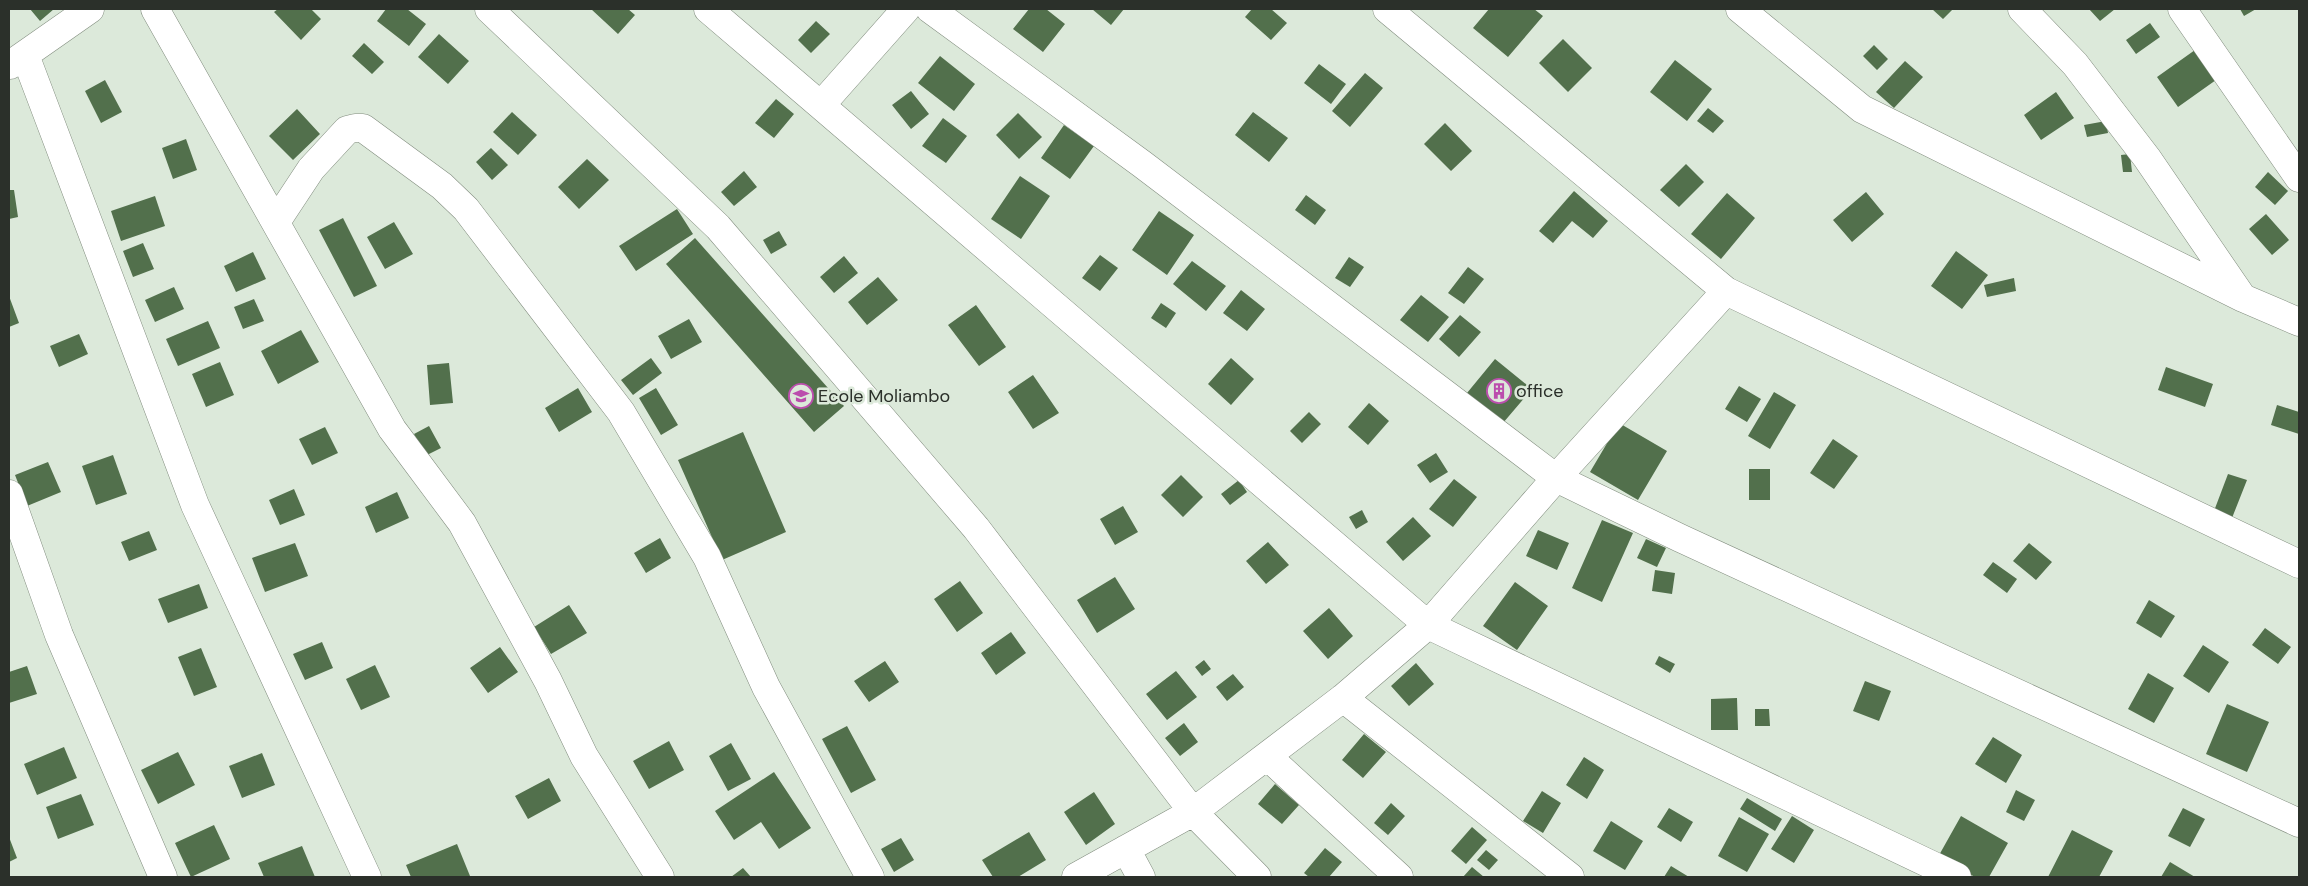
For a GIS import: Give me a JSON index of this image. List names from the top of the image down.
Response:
{
  "places": {
    "building": ["office"],
    "school or university": ["Ecole Moliambo"]
  }
}
